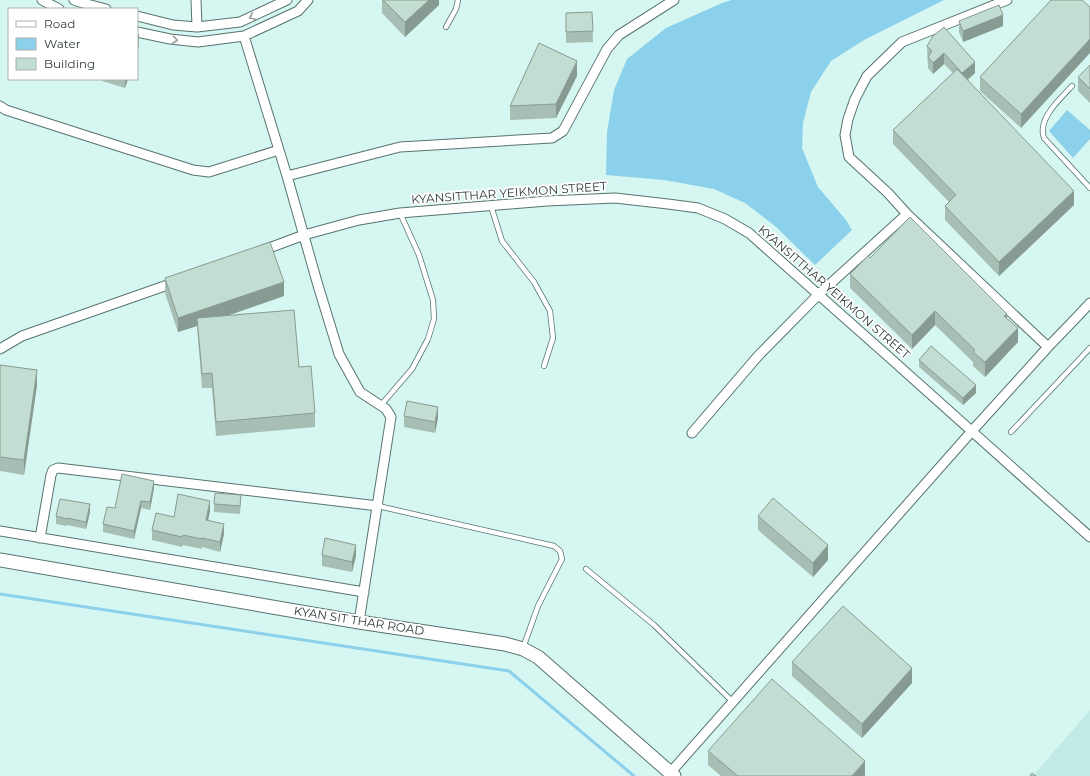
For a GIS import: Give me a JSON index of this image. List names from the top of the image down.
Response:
{
  "streets": {
    "main road": ["KYAN SIT THAR ROAD"],
    "street": ["KYANSITTHAR YEIKMON STREET"]
  },
  "legend": ["Road", "Water", "Building"]
}
